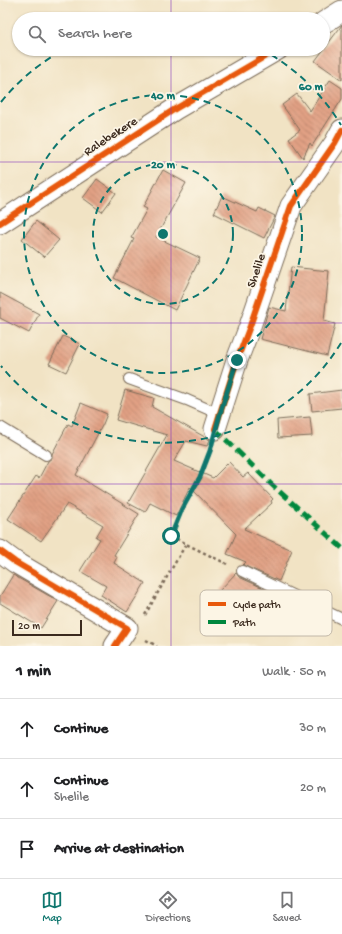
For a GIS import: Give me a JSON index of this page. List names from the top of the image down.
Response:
{
  "streets": {
    "street": ["Ralebekere", "Shelile"]
  },
  "legend": ["Cycle path", "Path"],
  "scale_bar": "20 m",
  "page": {
    "search": "Search here",
    "scale": "20 m",
    "heading": ["1 min", "Walk · 50 m"],
    "list": [
      ["Continue", "30 m"],
      ["Continue", "Shelile", "20 m"],
      "Arrive at destination"
    ],
    "nav": ["Map", "Directions", "Saved"]
  },
  "rings": ["60 m", "40 m", "20 m"]
}
